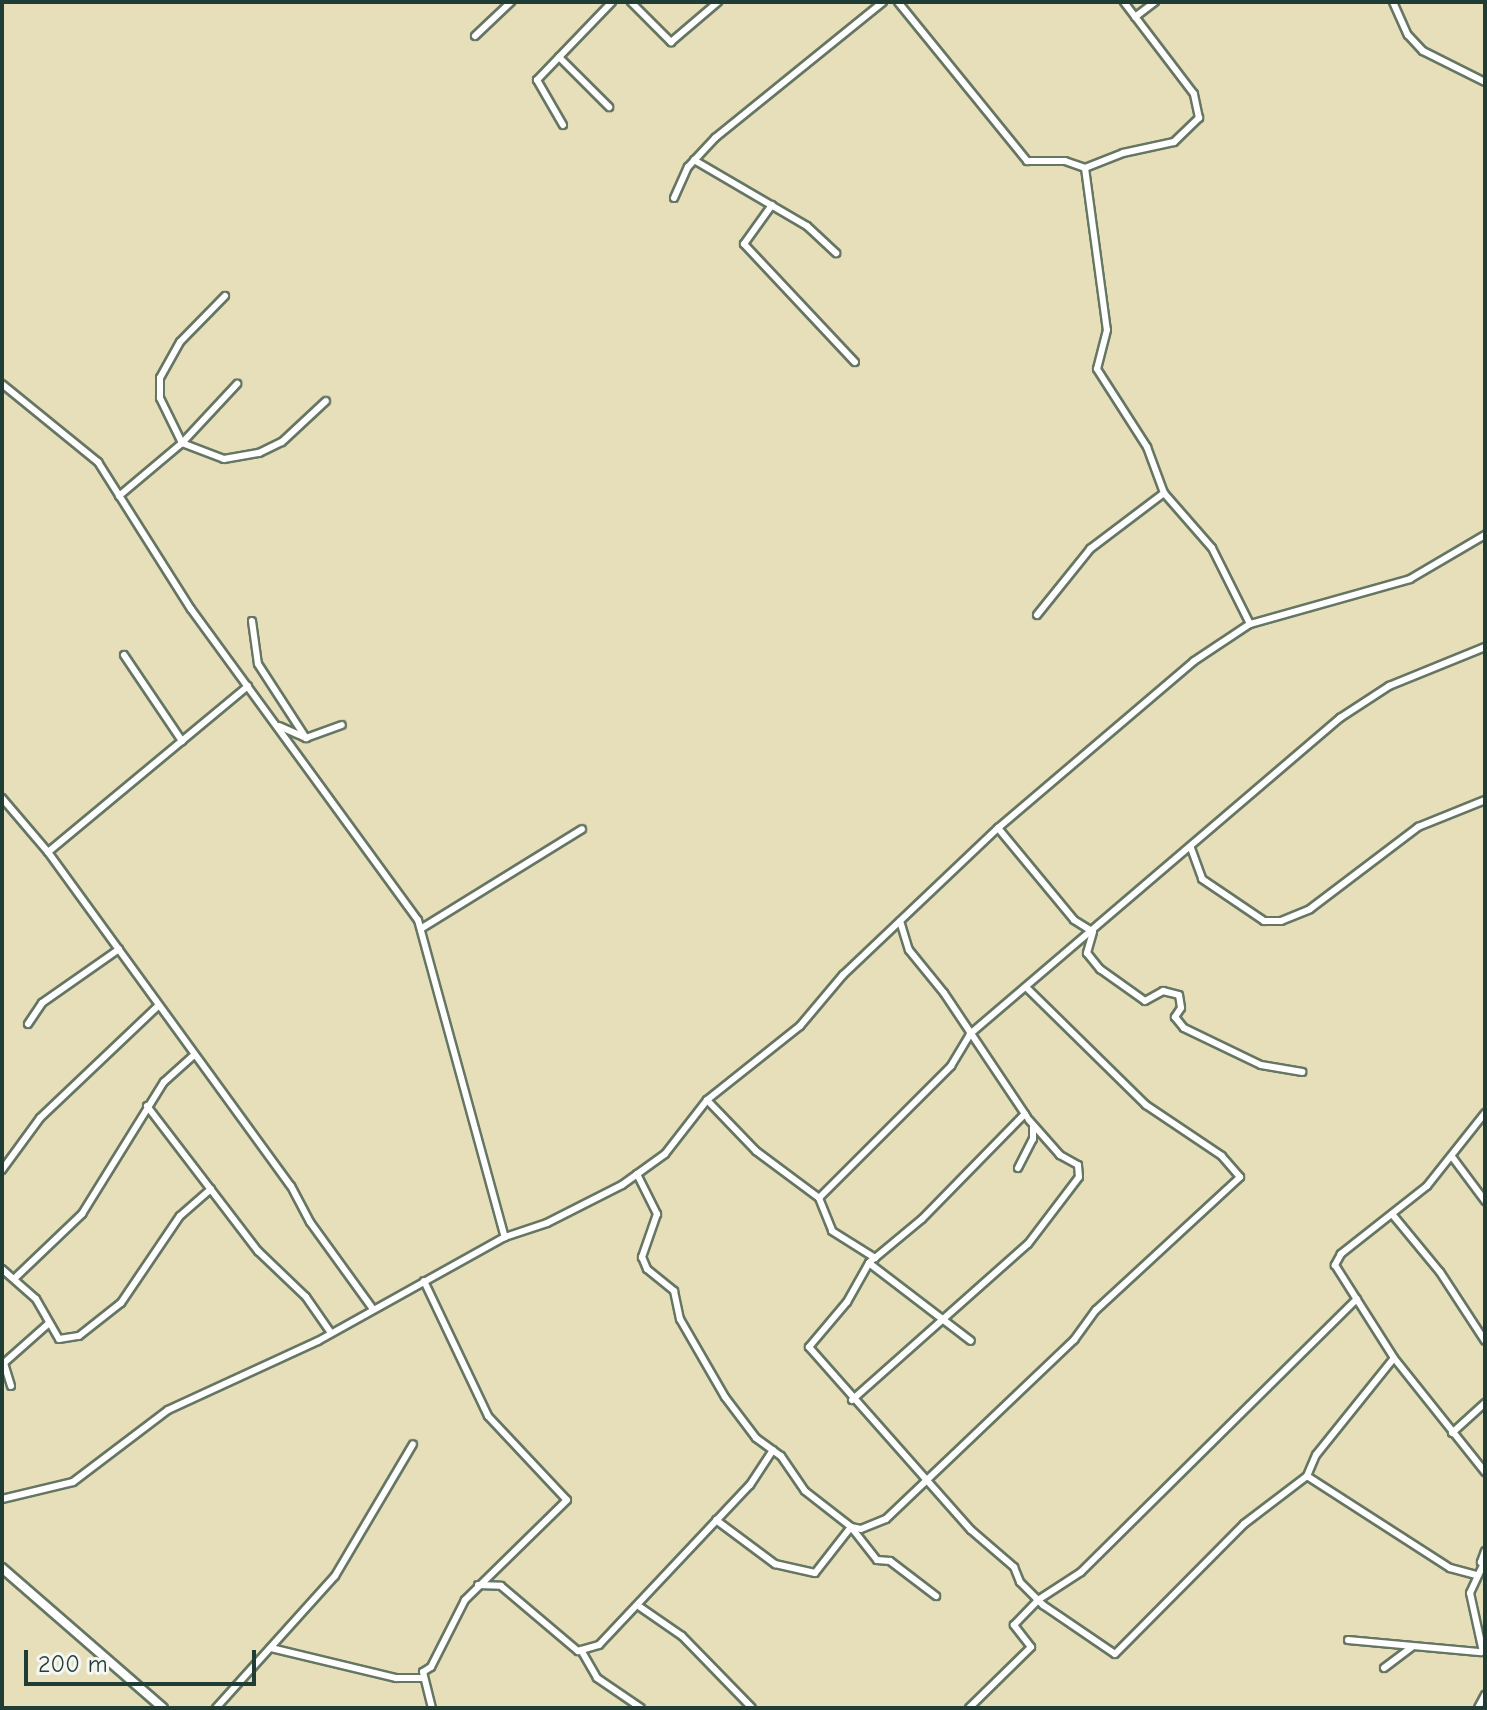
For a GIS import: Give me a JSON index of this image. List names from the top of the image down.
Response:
{
  "scale_bar": "200 m"
}
